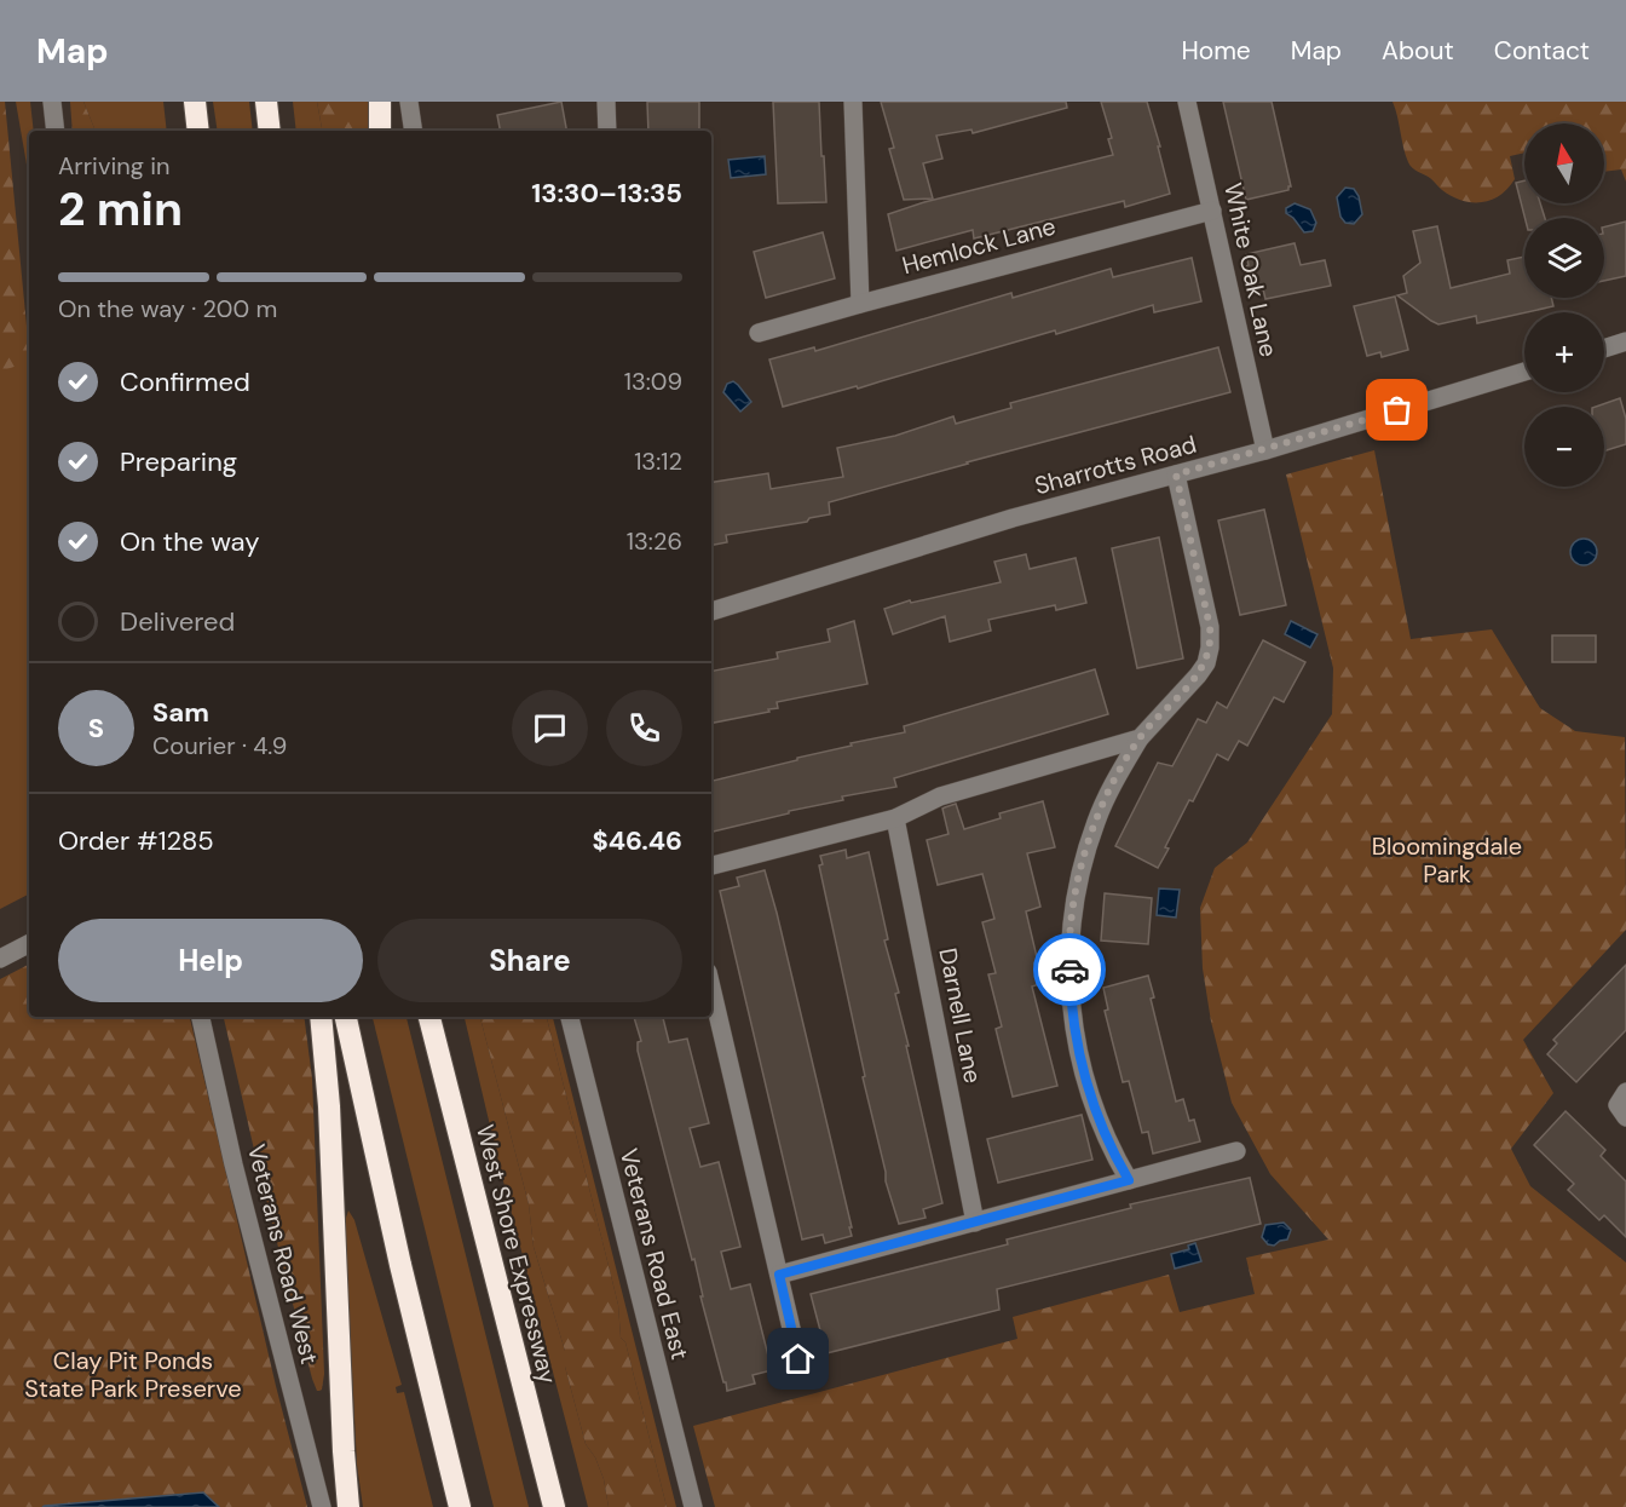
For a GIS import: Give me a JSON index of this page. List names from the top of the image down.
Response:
{
  "streets": {
    "highway": ["West Shore Expressway"],
    "street": [
      "Hemlock Lane",
      "White Oak Lane",
      "Sharrotts Road",
      "Darnell Lane",
      "Veterans Road West",
      "Veterans Road East"
    ]
  },
  "crossings": [
    ["Hemlock Lane", "White Oak Lane"],
    ["White Oak Lane", "Sharrotts Road"]
  ],
  "parks": ["Bloomingdale Park", "Clay Pit Ponds State Park Preserve"],
  "north": "top",
  "page": {
    "header": "Map",
    "nav": [
      "Home",
      "Map",
      "About",
      "Contact"
    ],
    "map_buttons": ["+", "−"],
    "heading": ["2 min", "Arriving in", "13:30–13:35"],
    "panel": [
      "Sam",
      "Courier · 4.9",
      "Order #1285",
      "$46.46"
    ],
    "bar": "On the way · 200 m",
    "list": [
      ["Confirmed", "13:09"],
      ["Preparing", "13:12"],
      ["On the way", "13:26"],
      "Delivered"
    ],
    "round": "S",
    "buttons": ["Help", "Share"]
  }
}
